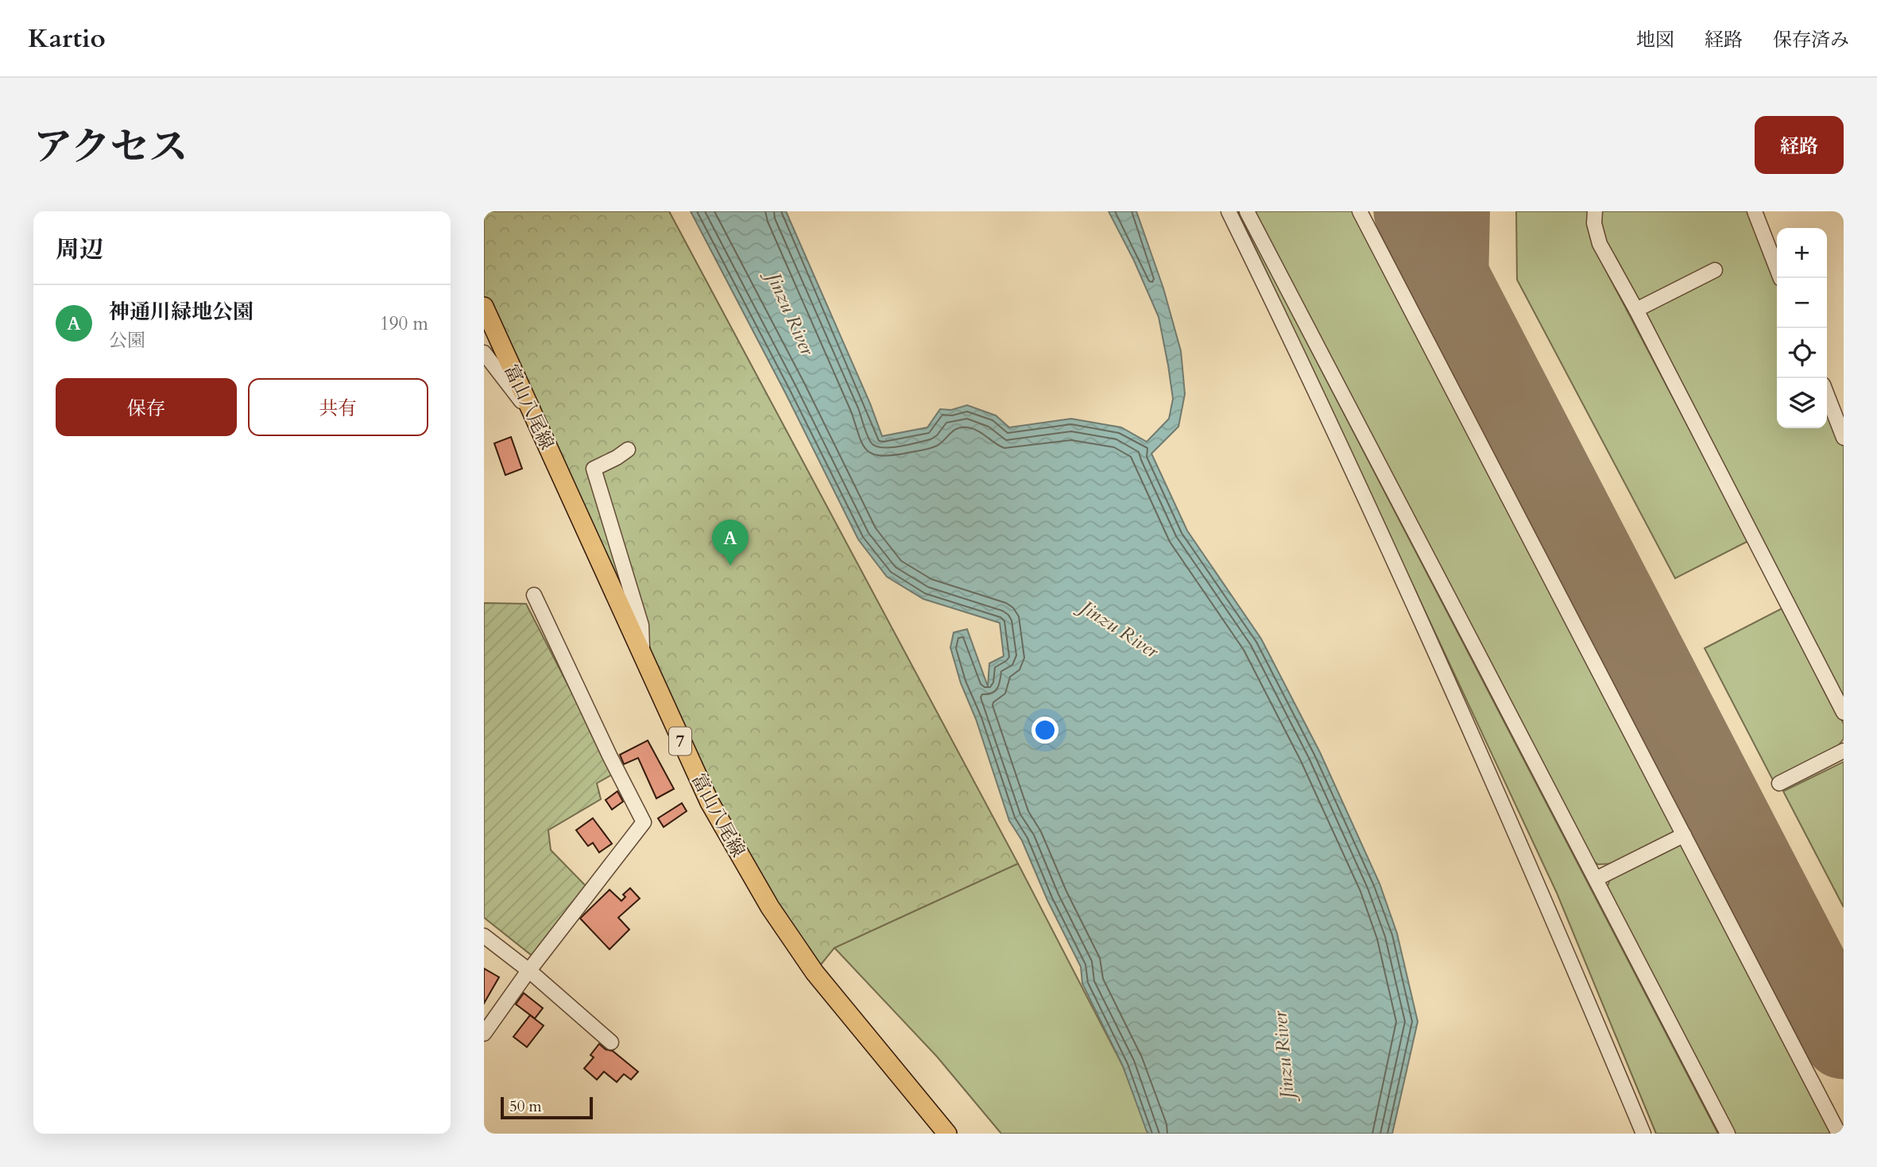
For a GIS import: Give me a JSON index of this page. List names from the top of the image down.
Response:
{
  "streets": {
    "main road": ["富山八尾線", "7"]
  },
  "water": ["Jinzu River"],
  "scale_bar": "50 m",
  "page": {
    "header": "Kartio",
    "nav": ["地図", "経路", "保存済み"],
    "title": "アクセス",
    "buttons": [
      "経路",
      ["保存", "共有"]
    ],
    "heading": "周辺",
    "map_buttons": ["+", "−"],
    "list": [
      {
        "mark": "A",
        "name": "神通川緑地公園",
        "note": "公園",
        "value": "190 m"
      }
    ],
    "pins": "A",
    "scale": "50 m"
  }
}
